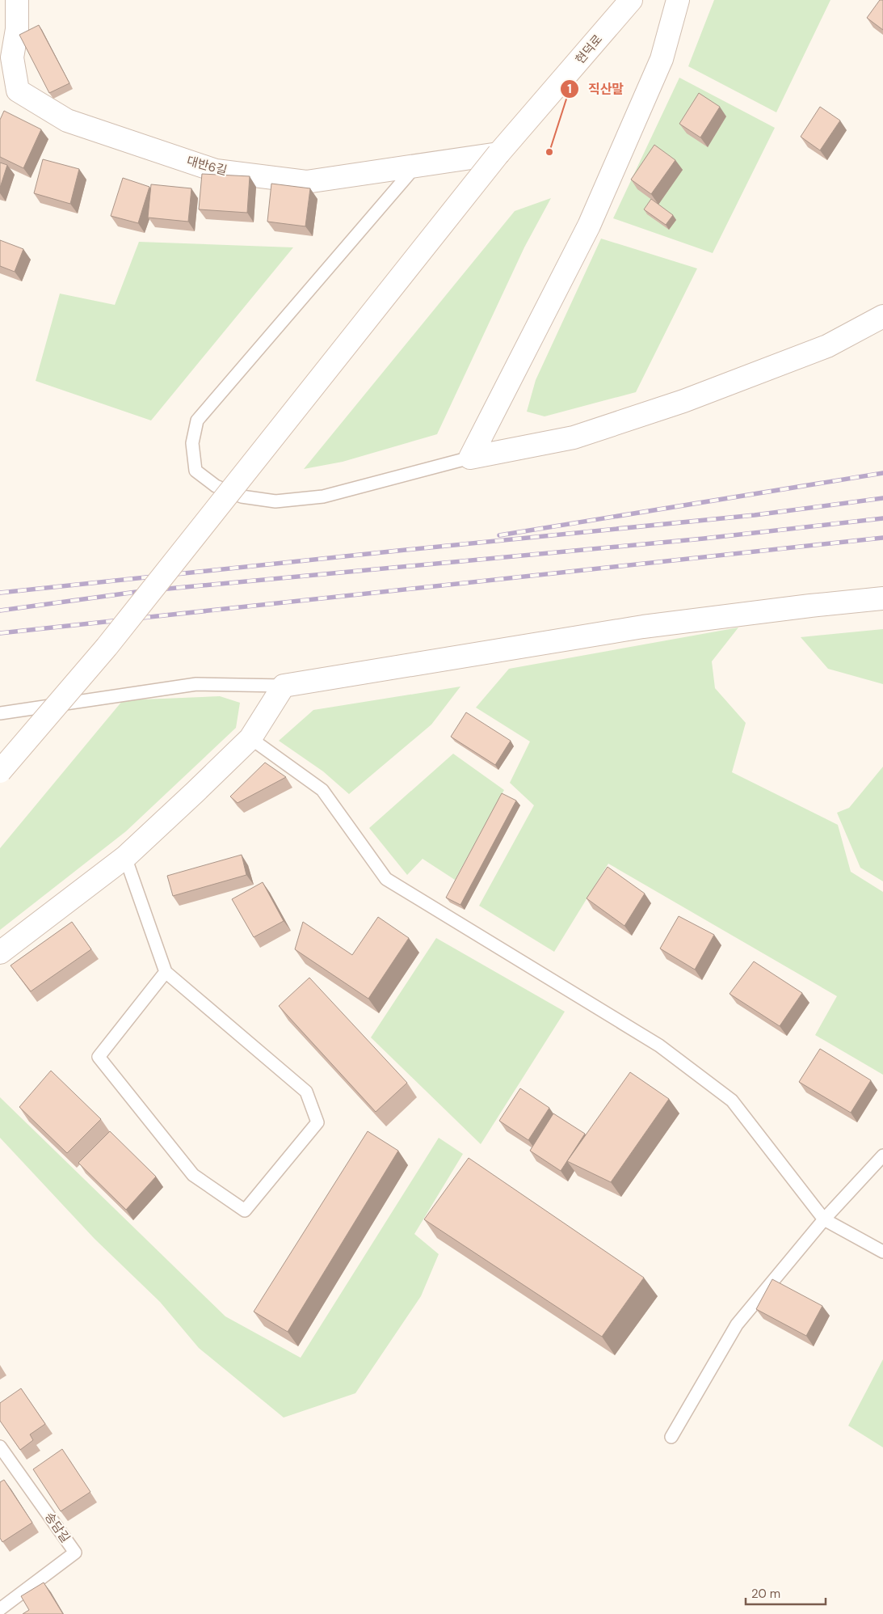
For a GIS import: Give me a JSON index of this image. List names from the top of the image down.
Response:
{
  "streets": {
    "street": ["현덕로", "대반6길"],
    "lane": ["송담길"]
  },
  "crossings": [
    ["현덕로", "대반6길"]
  ],
  "places": ["직산말"],
  "scale_bar": "20 m"
}
